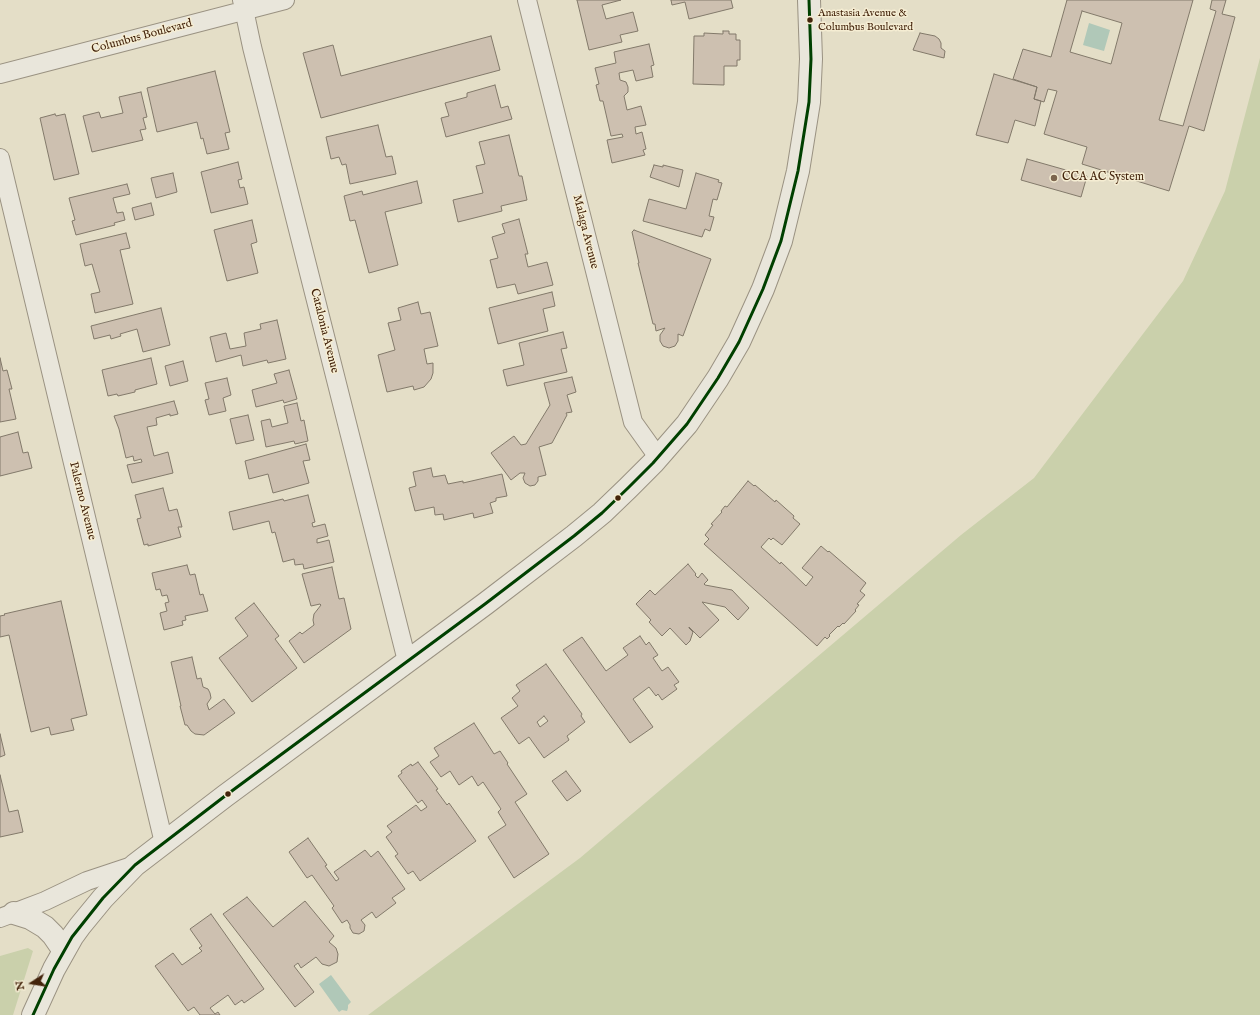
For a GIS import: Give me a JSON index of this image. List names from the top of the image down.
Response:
{
  "streets": {
    "street": [
      "Columbus Boulevard",
      "Malaga Avenue",
      "Catalonia Avenue",
      "Palermo Avenue"
    ]
  },
  "crossings": [
    ["Columbus Boulevard", "Catalonia Avenue"]
  ],
  "places": ["Anastasia Avenue & Columbus Boulevard", "CCA AC System"],
  "north": "left"
}
